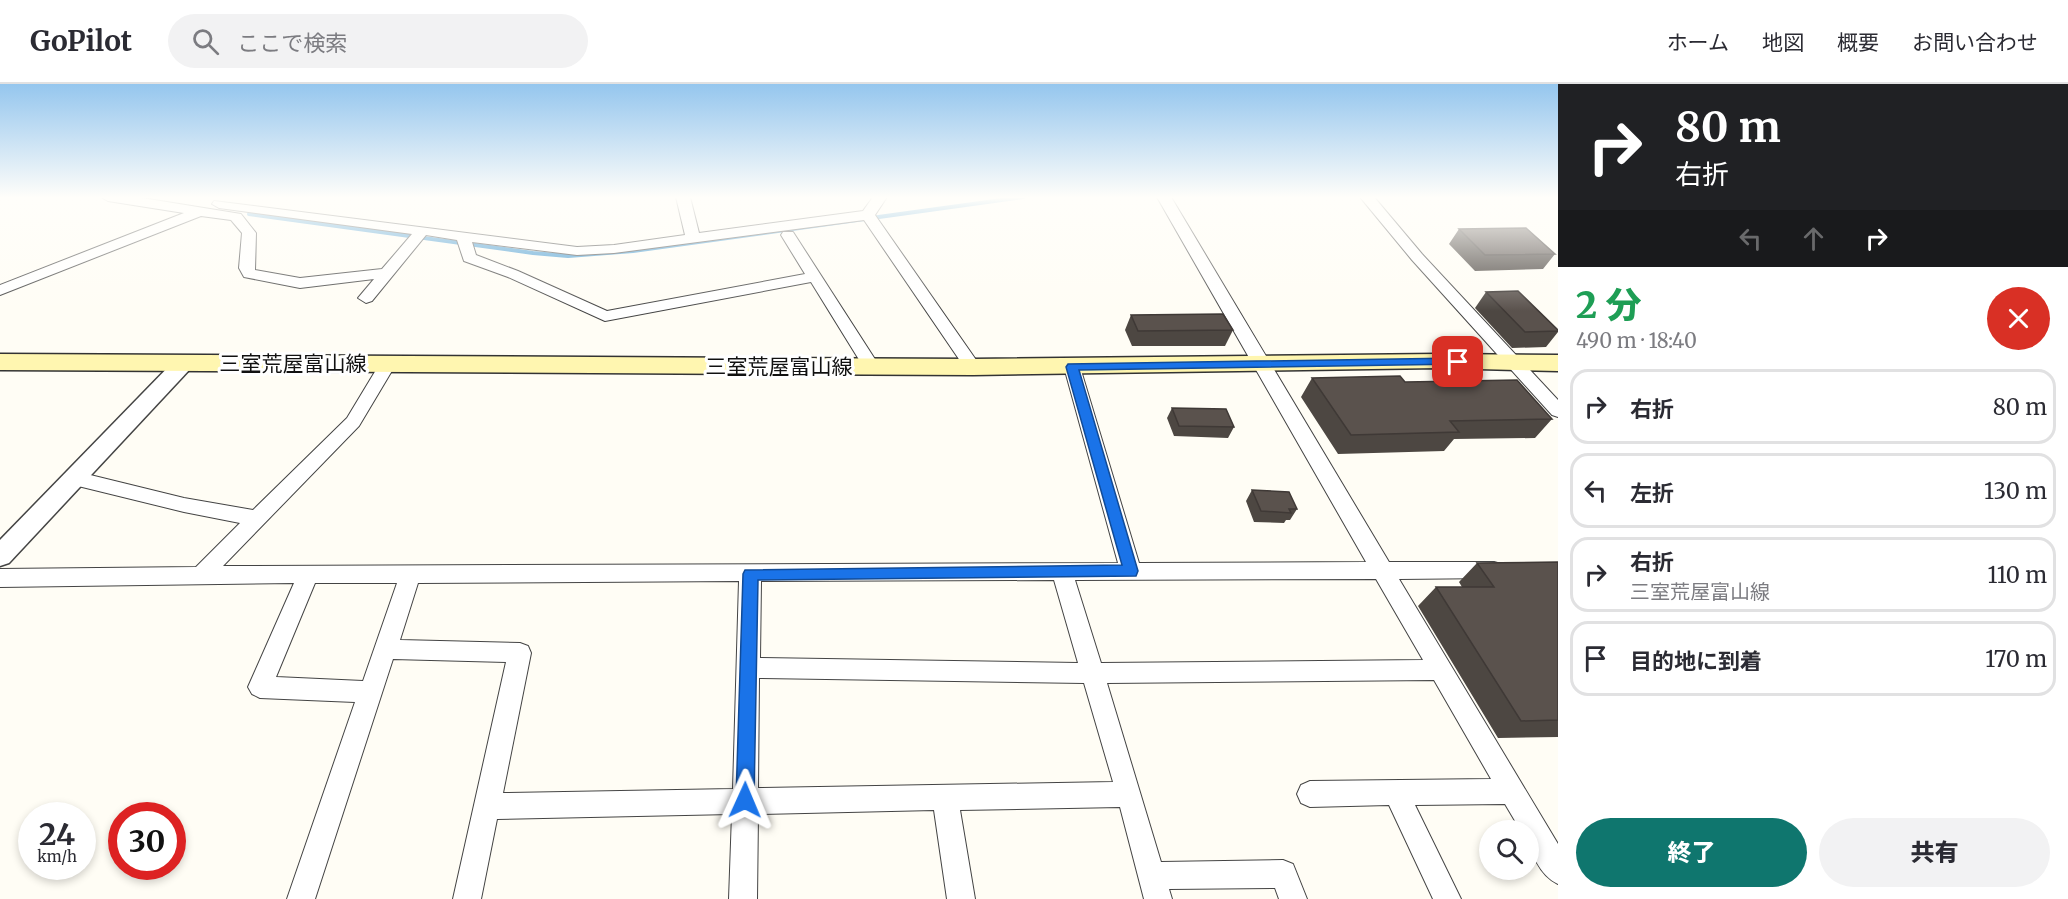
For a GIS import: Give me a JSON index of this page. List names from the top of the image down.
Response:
{
  "streets": {
    "main road": ["三室荒屋富山線"]
  },
  "page": {
    "header": "GoPilot",
    "search": "ここで検索",
    "nav": [
      "ホーム",
      "地図",
      "概要",
      "お問い合わせ"
    ],
    "turn": ["80 m", "右折"],
    "heading": ["2 分", "490 m · 18:40"],
    "list": [
      {
        "name": "右折",
        "value": "80 m"
      },
      {
        "name": "左折",
        "value": "130 m"
      },
      {
        "name": "右折",
        "note": "三室荒屋富山線",
        "value": "110 m"
      },
      {
        "name": "目的地に到着",
        "value": "170 m"
      }
    ],
    "speed": "24 km/h",
    "limit": "30",
    "buttons": ["終了", "共有"]
  }
}
